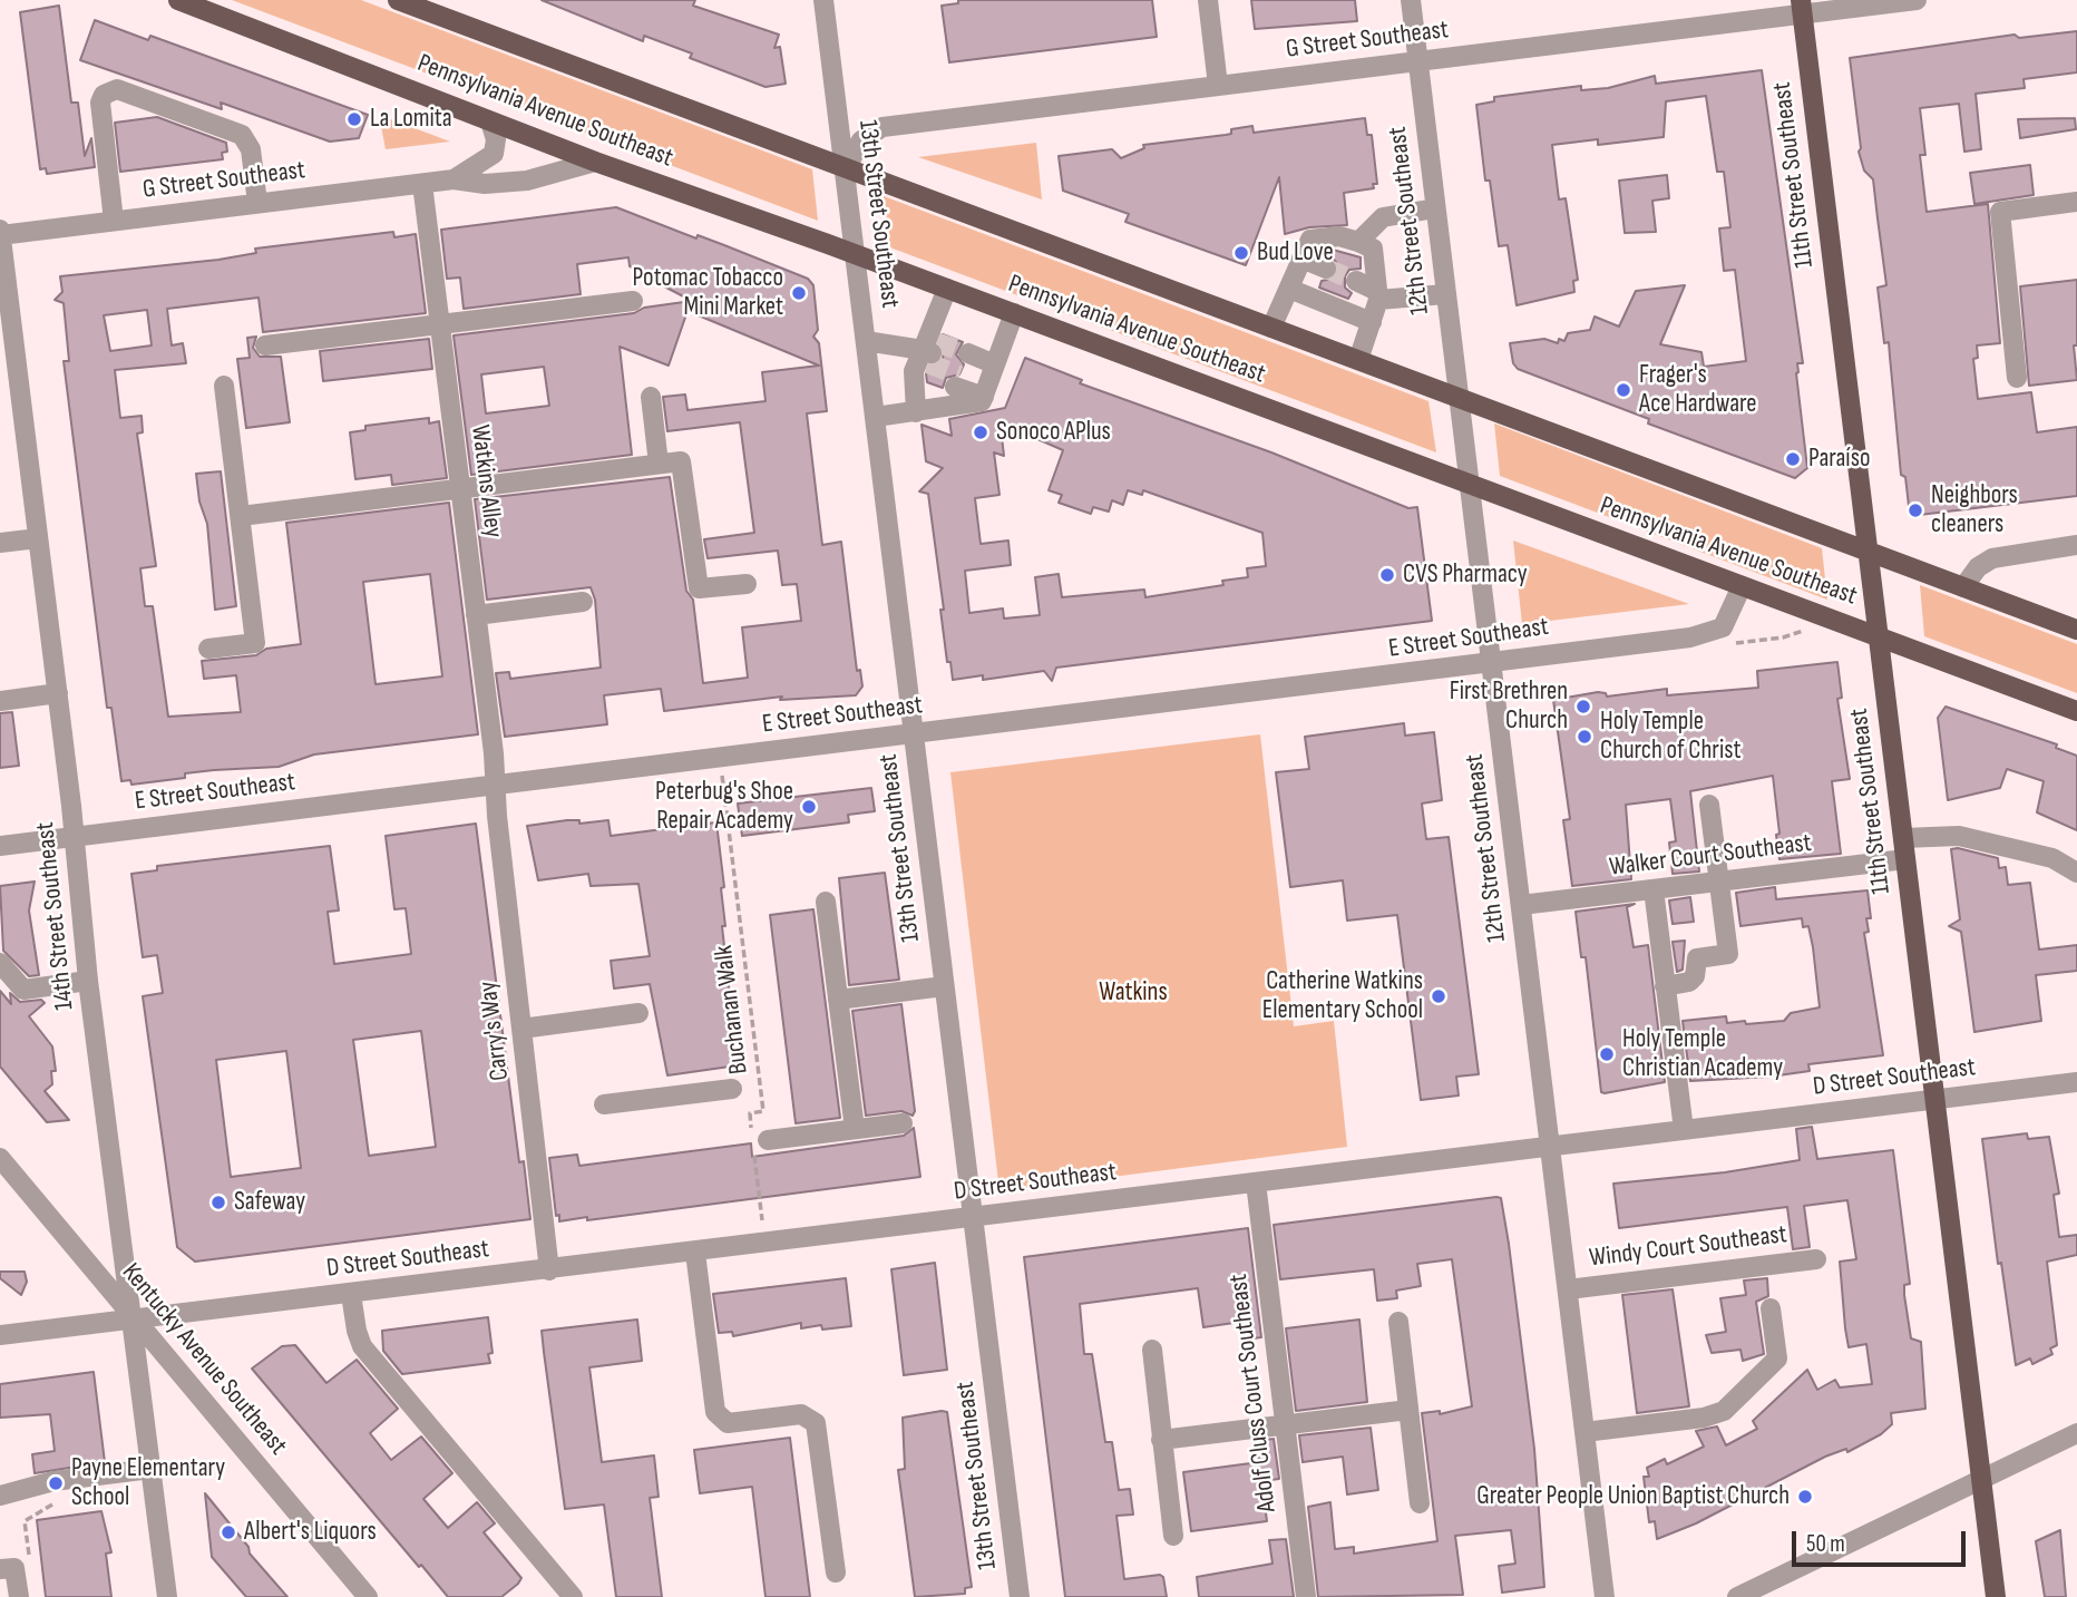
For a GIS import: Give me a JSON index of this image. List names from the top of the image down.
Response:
{
  "streets": {
    "main road": ["Pennsylvania Avenue Southeast", "11th Street Southeast"],
    "street": [
      "G Street Southeast",
      "13th Street Southeast",
      "12th Street Southeast",
      "Watkins Alley",
      "E Street Southeast",
      "Walker Court Southeast",
      "14th Street Southeast",
      "Carry's Way",
      "D Street Southeast",
      "Windy Court Southeast",
      "Kentucky Avenue Southeast",
      "Adolf Cluss Court Southeast"
    ],
    "path": ["Buchanan Walk"]
  },
  "crossings": [
    ["G Street Southeast", "Pennsylvania Avenue Southeast"],
    ["G Street Southeast", "11th Street Southeast"],
    ["G Street Southeast", "13th Street Southeast"],
    ["G Street Southeast", "12th Street Southeast"],
    ["G Street Southeast", "Watkins Alley"],
    ["G Street Southeast", "14th Street Southeast"],
    ["Pennsylvania Avenue Southeast", "11th Street Southeast"],
    ["Pennsylvania Avenue Southeast", "13th Street Southeast"],
    ["Pennsylvania Avenue Southeast", "12th Street Southeast"],
    ["Pennsylvania Avenue Southeast", "E Street Southeast"],
    ["11th Street Southeast", "Walker Court Southeast"],
    ["11th Street Southeast", "D Street Southeast"],
    ["13th Street Southeast", "E Street Southeast"],
    ["13th Street Southeast", "D Street Southeast"],
    ["12th Street Southeast", "E Street Southeast"],
    ["12th Street Southeast", "Walker Court Southeast"],
    ["12th Street Southeast", "D Street Southeast"],
    ["12th Street Southeast", "Windy Court Southeast"],
    ["Watkins Alley", "E Street Southeast"],
    ["Watkins Alley", "Carry's Way"],
    ["E Street Southeast", "14th Street Southeast"],
    ["E Street Southeast", "Buchanan Walk"],
    ["E Street Southeast", "Carry's Way"],
    ["14th Street Southeast", "D Street Southeast"],
    ["14th Street Southeast", "Kentucky Avenue Southeast"],
    ["Buchanan Walk", "D Street Southeast"],
    ["Carry's Way", "D Street Southeast"],
    ["D Street Southeast", "Kentucky Avenue Southeast"],
    ["D Street Southeast", "Adolf Cluss Court Southeast"]
  ],
  "parks": ["Watkins"],
  "places": [
    "La Lomita",
    "Bud Love",
    "Potomac Tobacco Mini Market",
    "Frager's Ace Hardware",
    "Sonoco APlus",
    "Paraíso",
    "Neighbors cleaners",
    "CVS Pharmacy",
    "First Brethren Church",
    "Holy Temple Church of Christ",
    "Peterbug's Shoe Repair Academy",
    "Catherine Watkins Elementary School",
    "Holy Temple Christian Academy",
    "Safeway",
    "Payne Elementary School",
    "Greater People Union Baptist Church",
    "Albert's Liquors"
  ],
  "scale_bar": "50 m"
}
